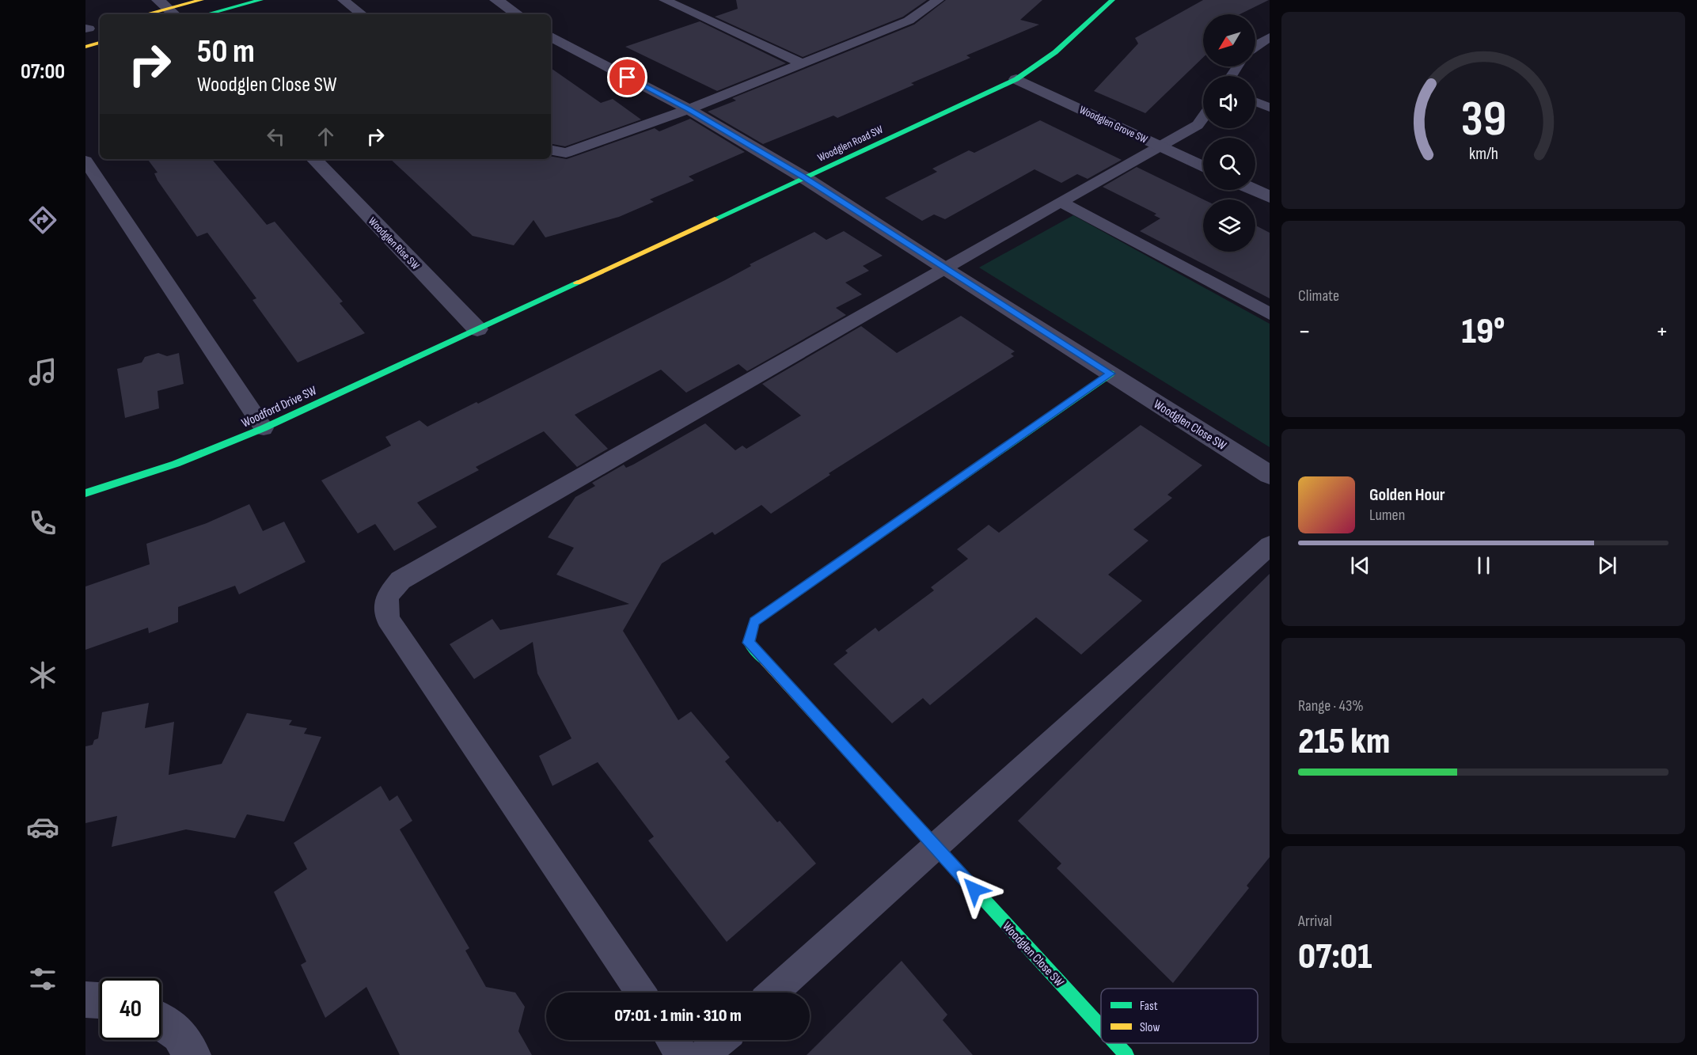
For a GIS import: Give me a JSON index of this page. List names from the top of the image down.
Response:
{
  "streets": {
    "street": [
      "Woodglen Grove SW",
      "Woodglen Road SW",
      "Woodglen Rise SW",
      "Woodford Drive SW",
      "Woodglen Close SW"
    ]
  },
  "crossings": [
    ["Woodglen Grove SW", "Woodglen Road SW"],
    ["Woodglen Road SW", "Woodglen Rise SW"],
    ["Woodglen Road SW", "Woodford Drive SW"],
    ["Woodglen Road SW", "Woodglen Close SW"],
    ["Woodglen Rise SW", "Woodford Drive SW"]
  ],
  "legend": ["Fast", "Slow"],
  "north": "bottom left",
  "page": {
    "tabs": "07:00",
    "turn": ["50 m", "Woodglen Close SW"],
    "tile": [
      "Climate",
      ["Range · 43%", "215 km"],
      ["Arrival", "07:01"]
    ],
    "heat": ["−", "19°", "+"],
    "song": ["Golden Hour", "Lumen"],
    "limit": "40",
    "trip": "07:01 · 1 min · 310 m",
    "gauge": ["39", "km/h"]
  }
}
